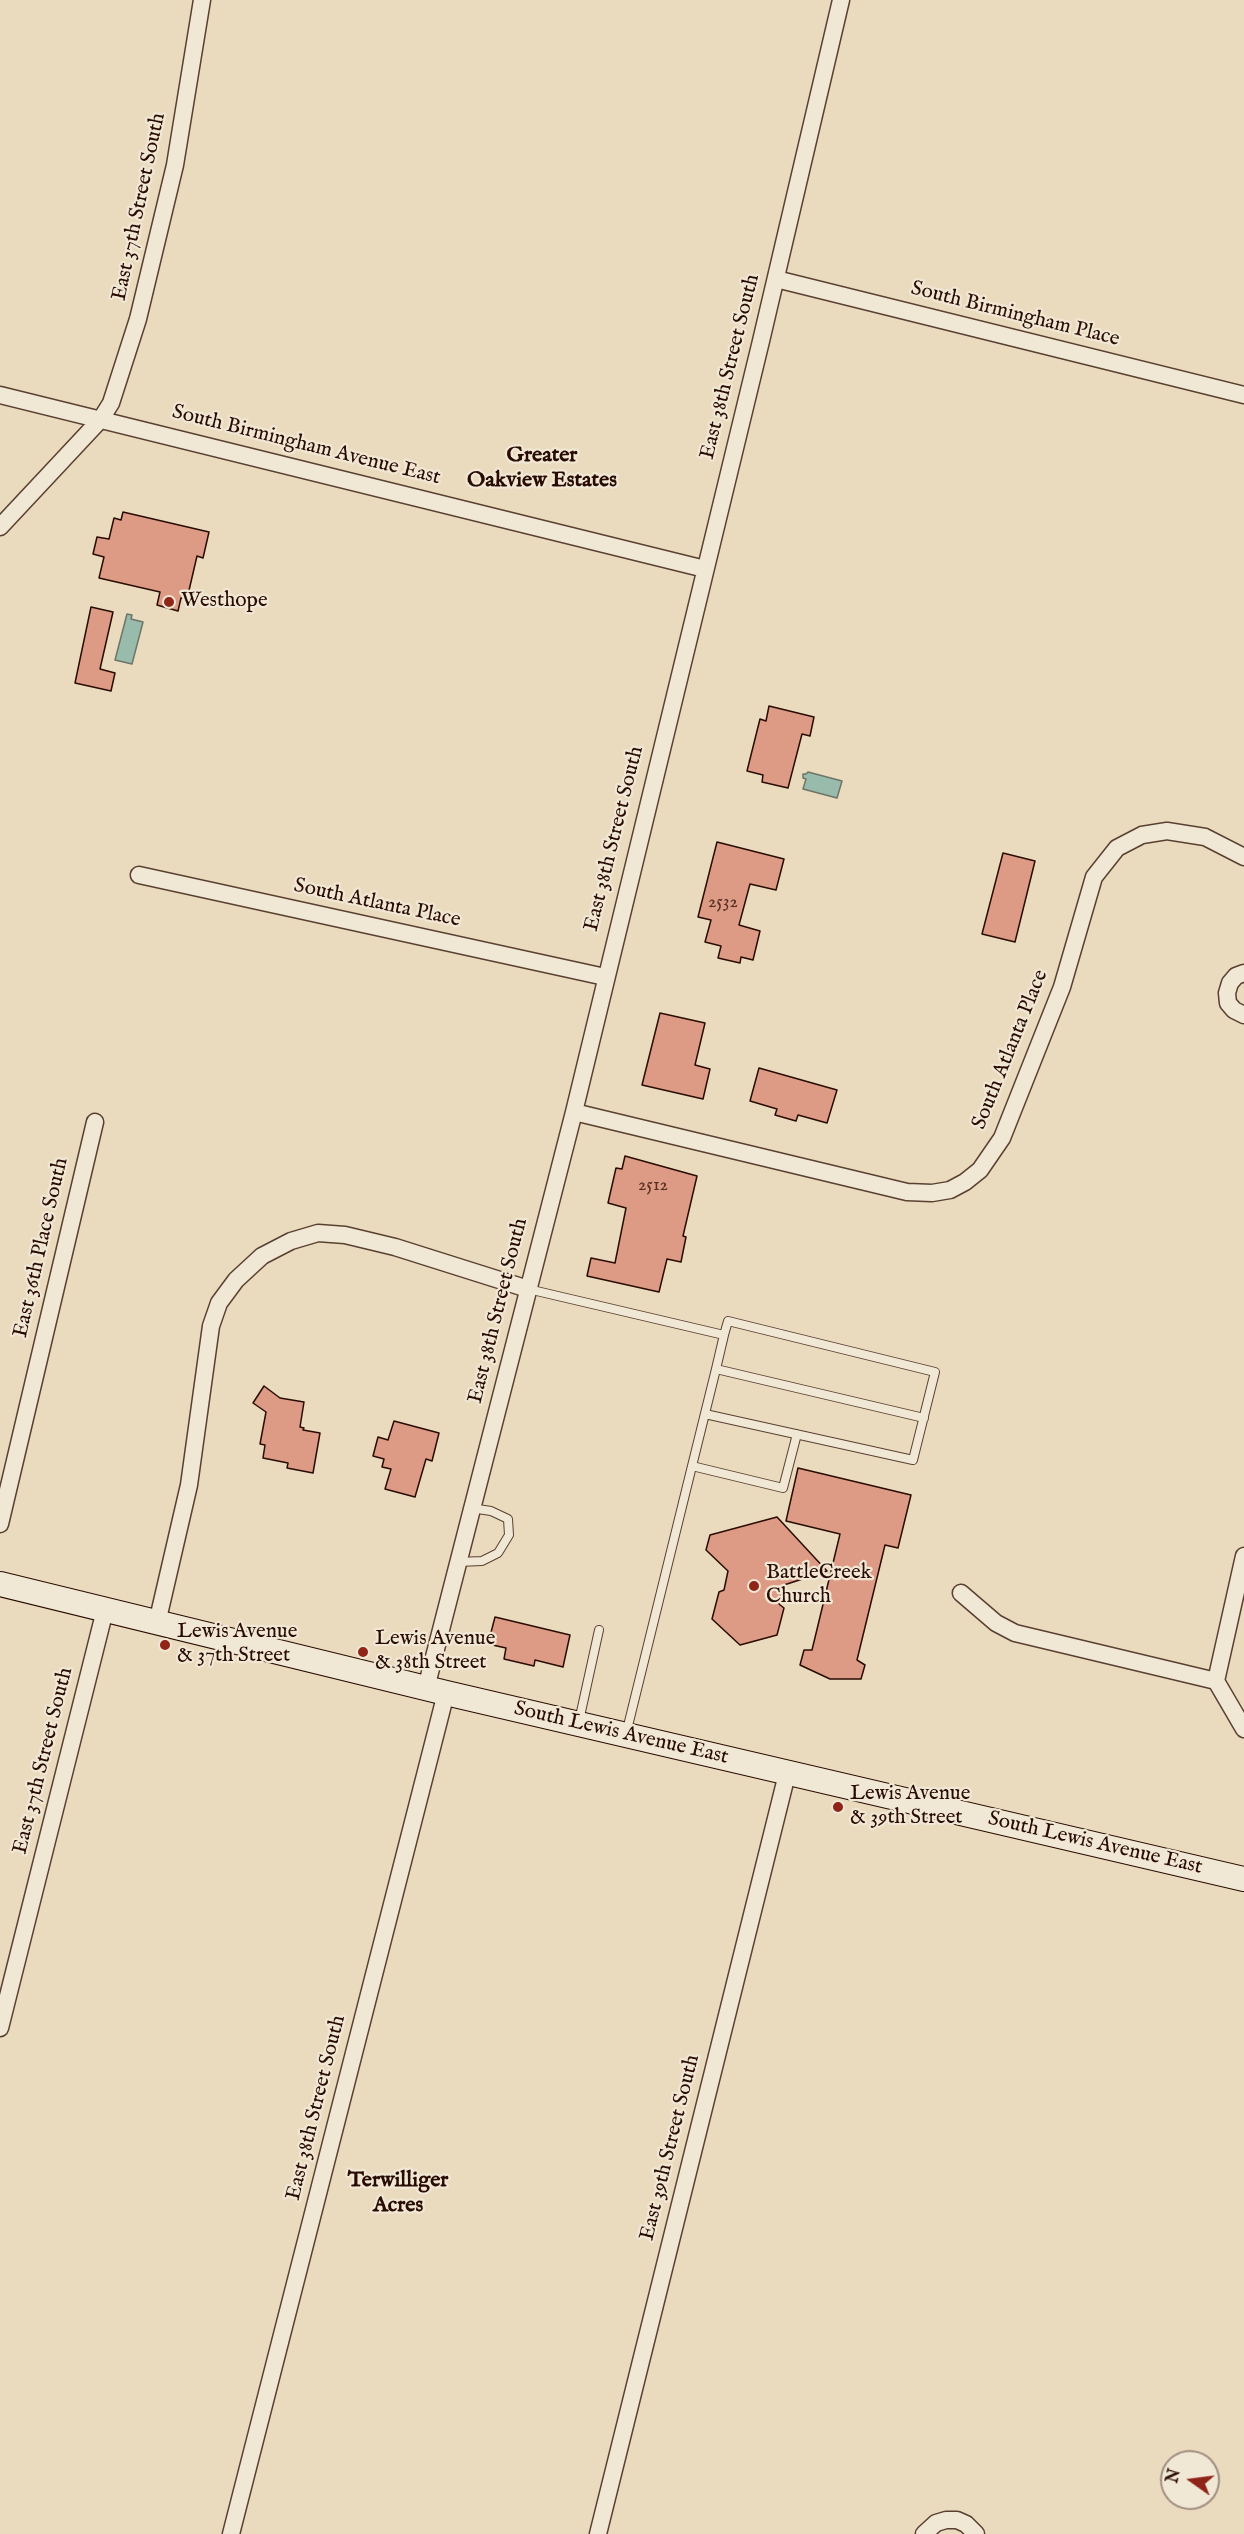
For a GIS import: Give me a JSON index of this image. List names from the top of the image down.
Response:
{
  "streets": {
    "main road": ["South Lewis Avenue East"],
    "street": [
      "East 37th Street South",
      "South Birmingham Place",
      "East 38th Street South",
      "South Birmingham Avenue East",
      "South Atlanta Place",
      "East 36th Place South",
      "East 39th Street South"
    ]
  },
  "crossings": [
    ["East 37th Street South", "South Birmingham Avenue East"],
    ["East 37th Street South", "South Lewis Avenue East"],
    ["South Birmingham Place", "East 38th Street South"],
    ["East 38th Street South", "South Birmingham Avenue East"],
    ["East 38th Street South", "South Atlanta Place"],
    ["East 38th Street South", "South Lewis Avenue East"],
    ["South Lewis Avenue East", "East 39th Street South"]
  ],
  "districts": ["Greater Oakview Estates", "Terwilliger Acres"],
  "places": [
    "Westhope",
    "BattleCreek Church",
    "Lewis Avenue & 37th Street",
    "Lewis Avenue & 38th Street",
    "Lewis Avenue & 39th Street"
  ],
  "house_numbers": ["2532", "2512"],
  "north": "left"
}
